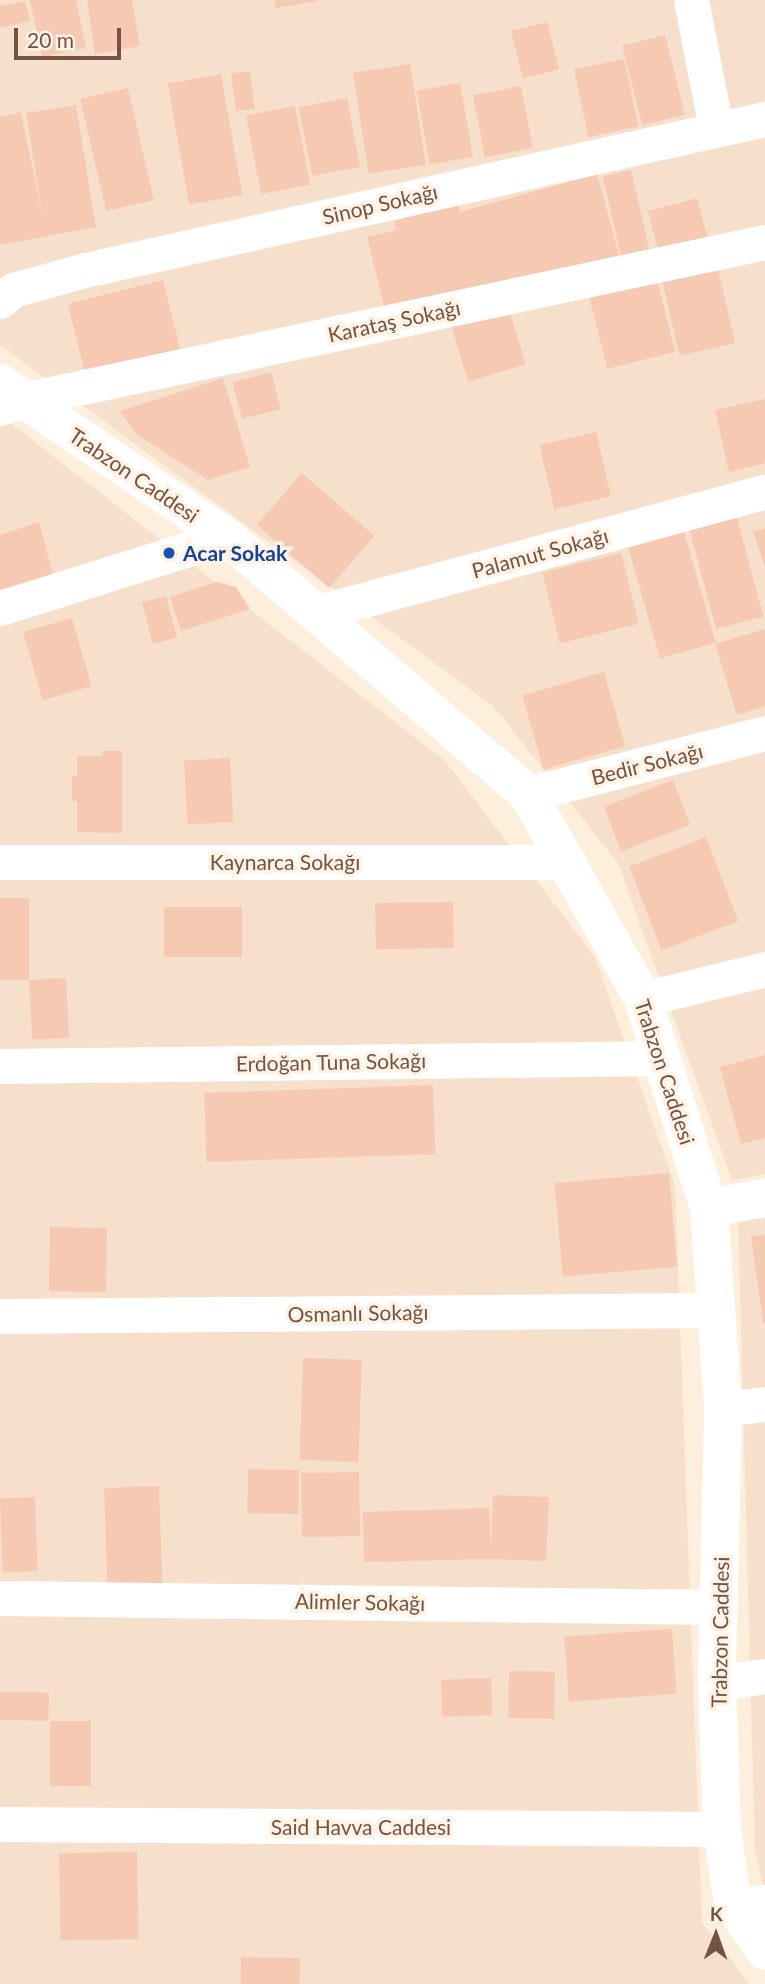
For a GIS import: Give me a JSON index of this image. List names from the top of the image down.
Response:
{
  "streets": {
    "main road": ["Trabzon Caddesi"],
    "street": [
      "Sinop Sokağı",
      "Karataş Sokağı",
      "Palamut Sokağı",
      "Bedir Sokağı",
      "Kaynarca Sokağı",
      "Erdoğan Tuna Sokağı",
      "Osmanlı Sokağı",
      "Alimler Sokağı",
      "Said Havva Caddesi"
    ]
  },
  "crossings": [
    ["Karataş Sokağı", "Trabzon Caddesi"],
    ["Trabzon Caddesi", "Palamut Sokağı"],
    ["Trabzon Caddesi", "Bedir Sokağı"],
    ["Trabzon Caddesi", "Kaynarca Sokağı"],
    ["Trabzon Caddesi", "Erdoğan Tuna Sokağı"],
    ["Trabzon Caddesi", "Osmanlı Sokağı"],
    ["Trabzon Caddesi", "Alimler Sokağı"],
    ["Trabzon Caddesi", "Said Havva Caddesi"]
  ],
  "places": ["Acar Sokak"],
  "scale_bar": "20 m",
  "north": "top"
}
